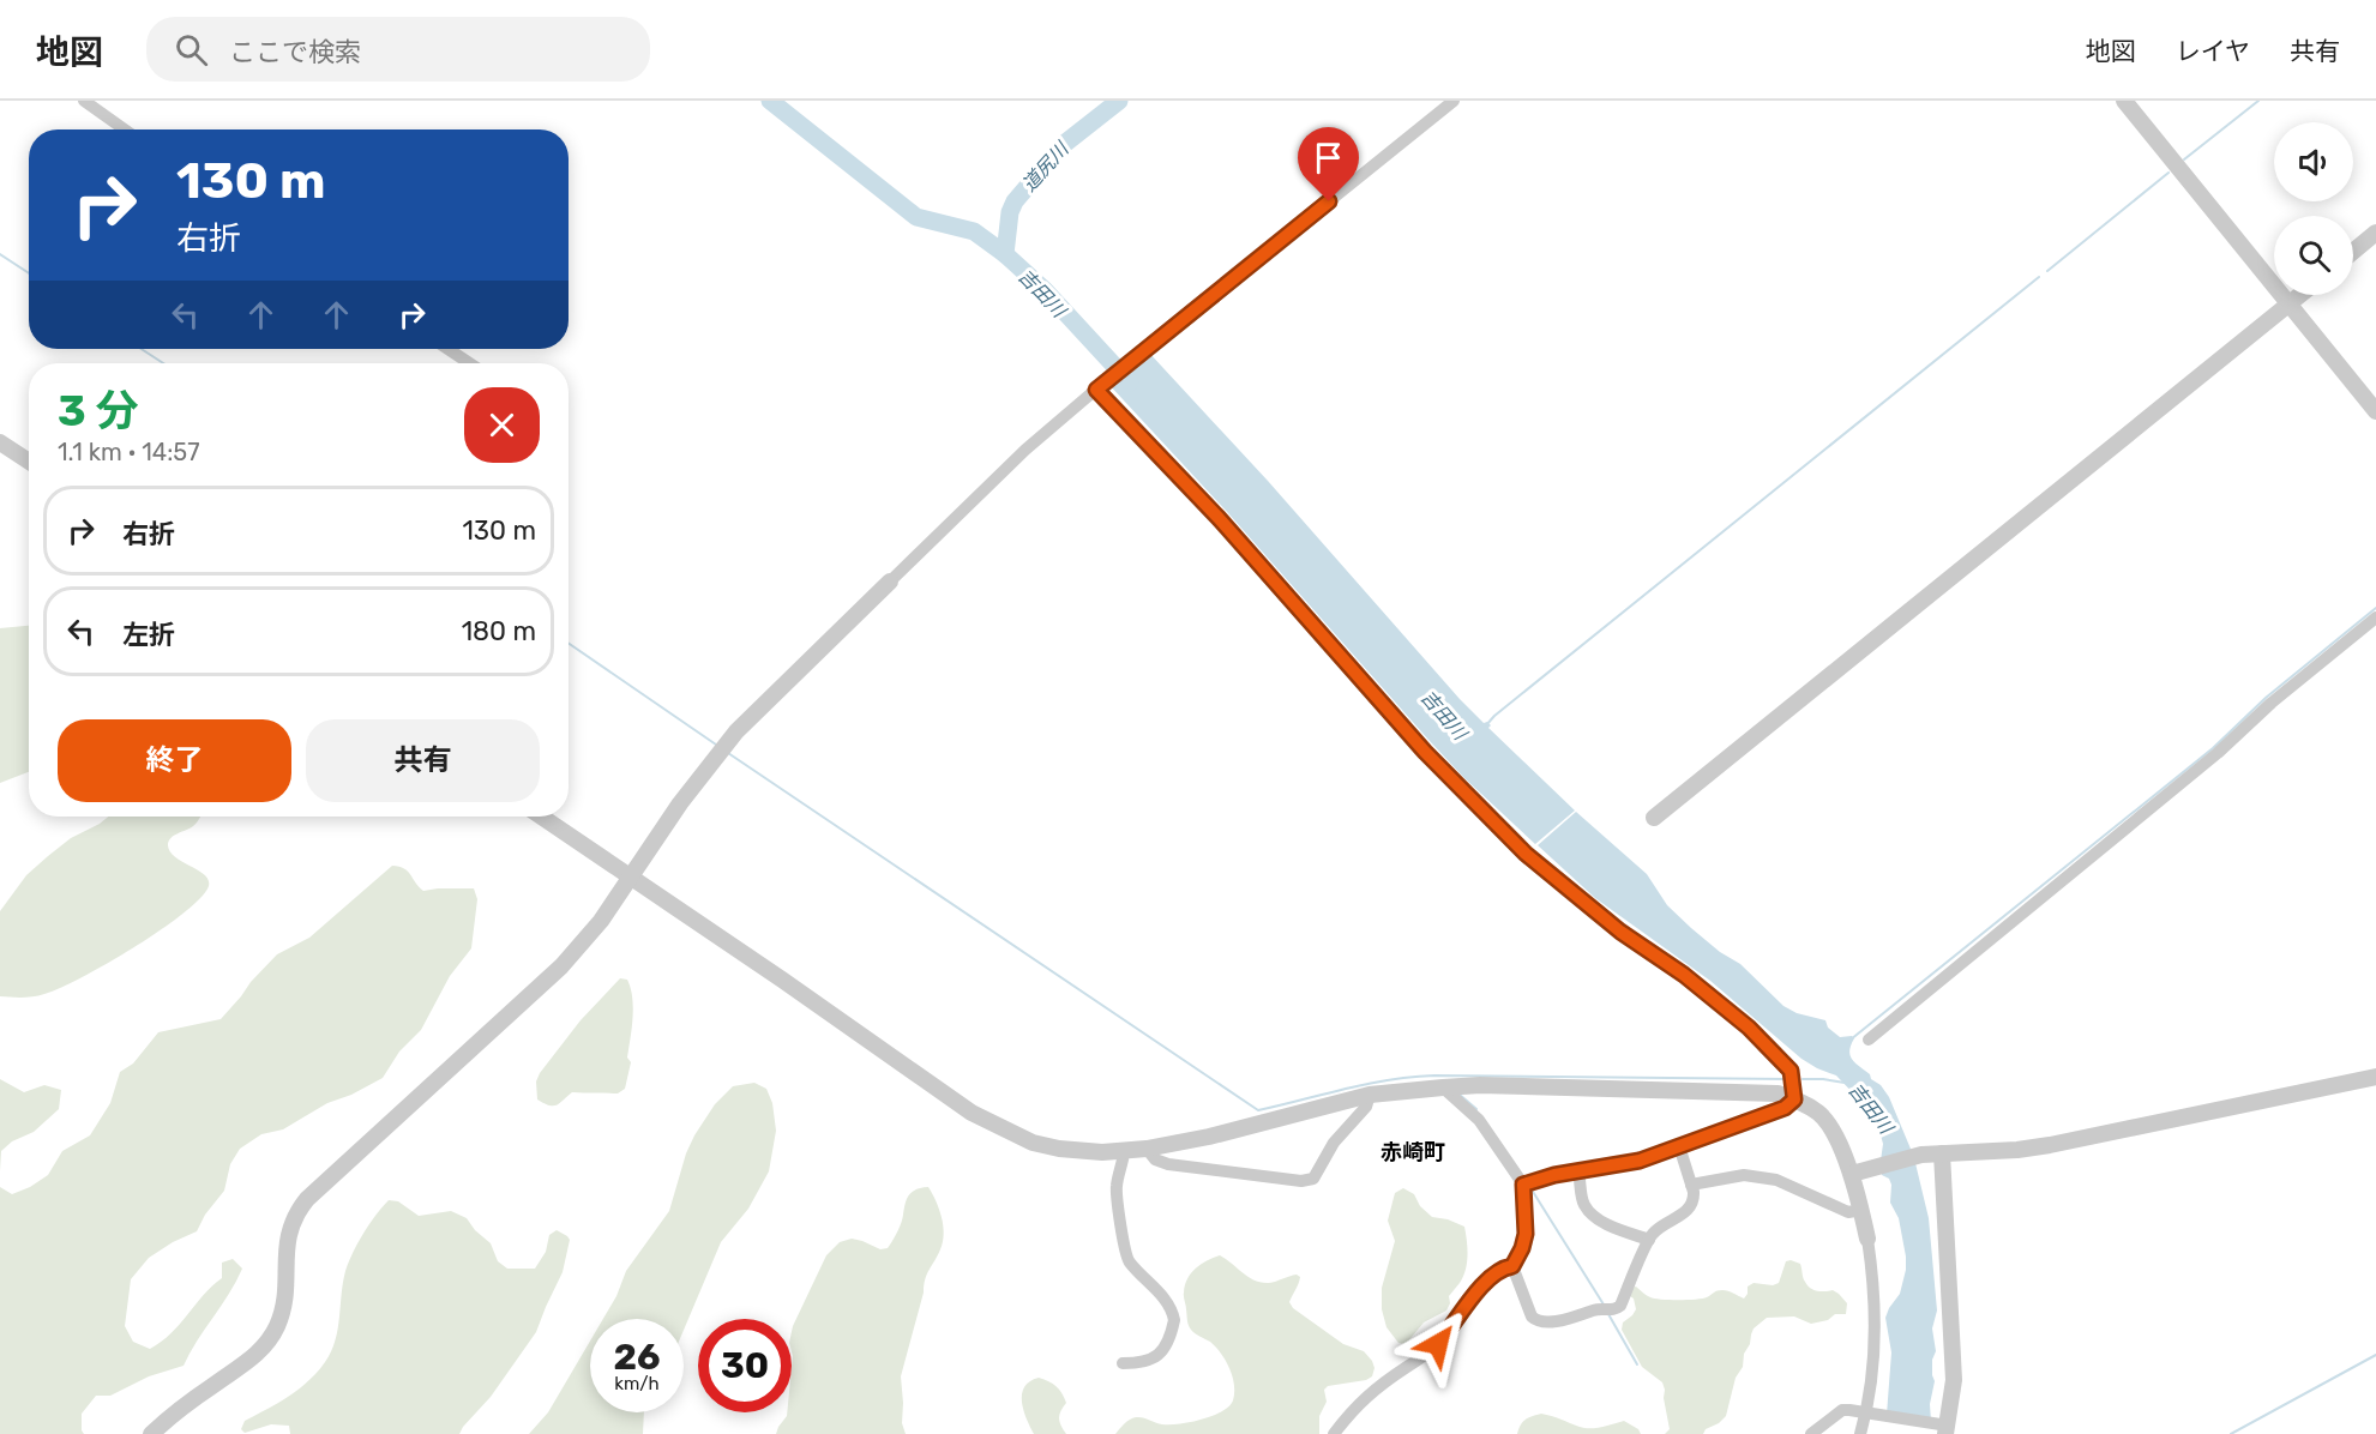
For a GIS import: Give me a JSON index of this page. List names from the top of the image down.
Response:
{
  "districts": ["赤崎町"],
  "water": ["道尻川", "吉田川"],
  "page": {
    "header": "地図",
    "search": "ここで検索",
    "nav": ["地図", "レイヤ", "共有"],
    "turn": ["130 m", "右折"],
    "heading": ["3 分", "1.1 km · 14:57"],
    "list": [
      {
        "name": "右折",
        "value": "130 m"
      },
      {
        "name": "左折",
        "value": "180 m"
      }
    ],
    "buttons": ["終了", "共有"],
    "speed": "26 km/h",
    "limit": "30"
  }
}
